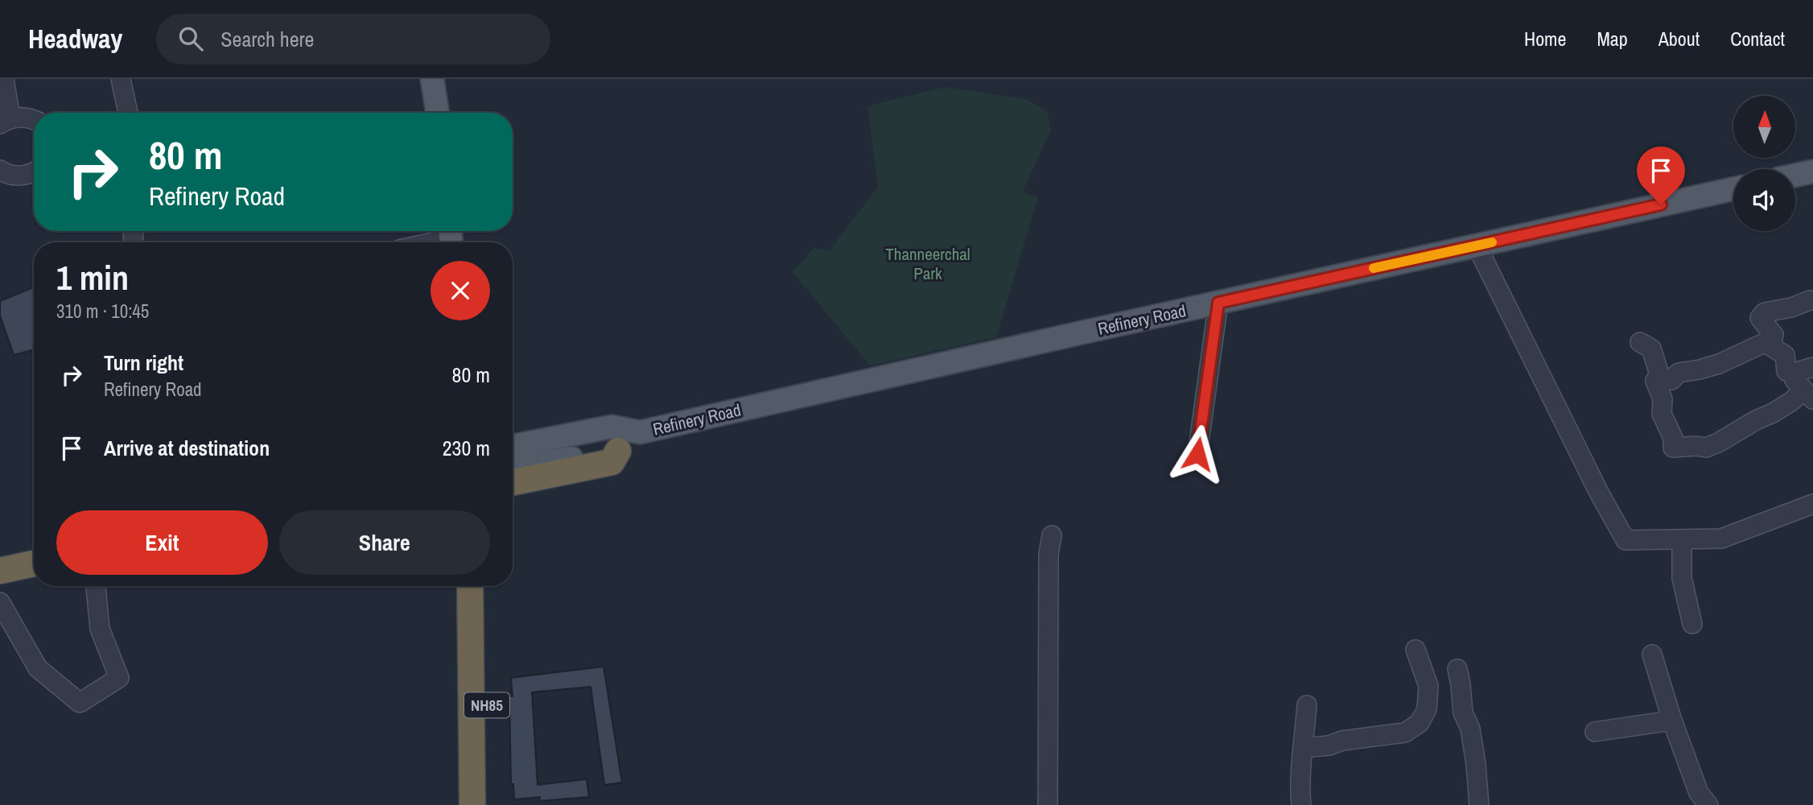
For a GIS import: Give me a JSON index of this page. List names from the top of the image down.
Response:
{
  "streets": {
    "highway": ["NH85"],
    "main road": ["Refinery Road"]
  },
  "parks": ["Thanneerchal Park"],
  "north": "top",
  "page": {
    "header": "Headway",
    "search": "Search here",
    "nav": [
      "Home",
      "Map",
      "About",
      "Contact"
    ],
    "turn": ["80 m", "Refinery Road"],
    "heading": ["1 min", "310 m · 10:45"],
    "list": [
      {
        "name": "Turn right",
        "note": "Refinery Road",
        "value": "80 m"
      },
      {
        "name": "Arrive at destination",
        "value": "230 m"
      }
    ],
    "buttons": ["Exit", "Share"]
  }
}
